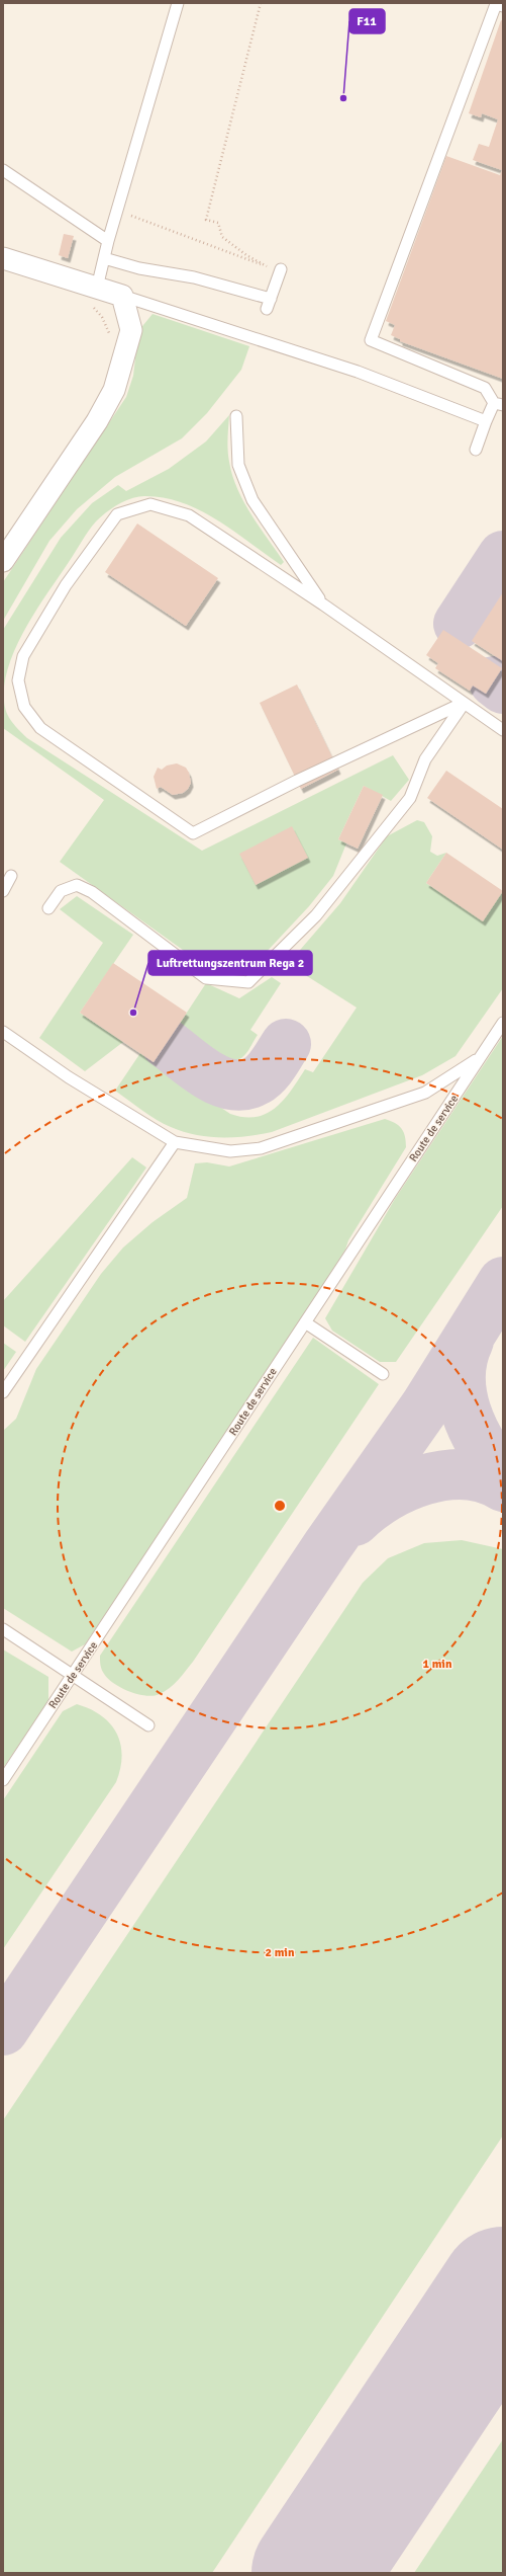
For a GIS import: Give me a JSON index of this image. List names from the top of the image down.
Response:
{
  "streets": {
    "lane": ["Route de service"]
  },
  "places": ["F11", "Luftrettungszentrum Rega 2"],
  "rings": ["1 min", "2 min"]
}
